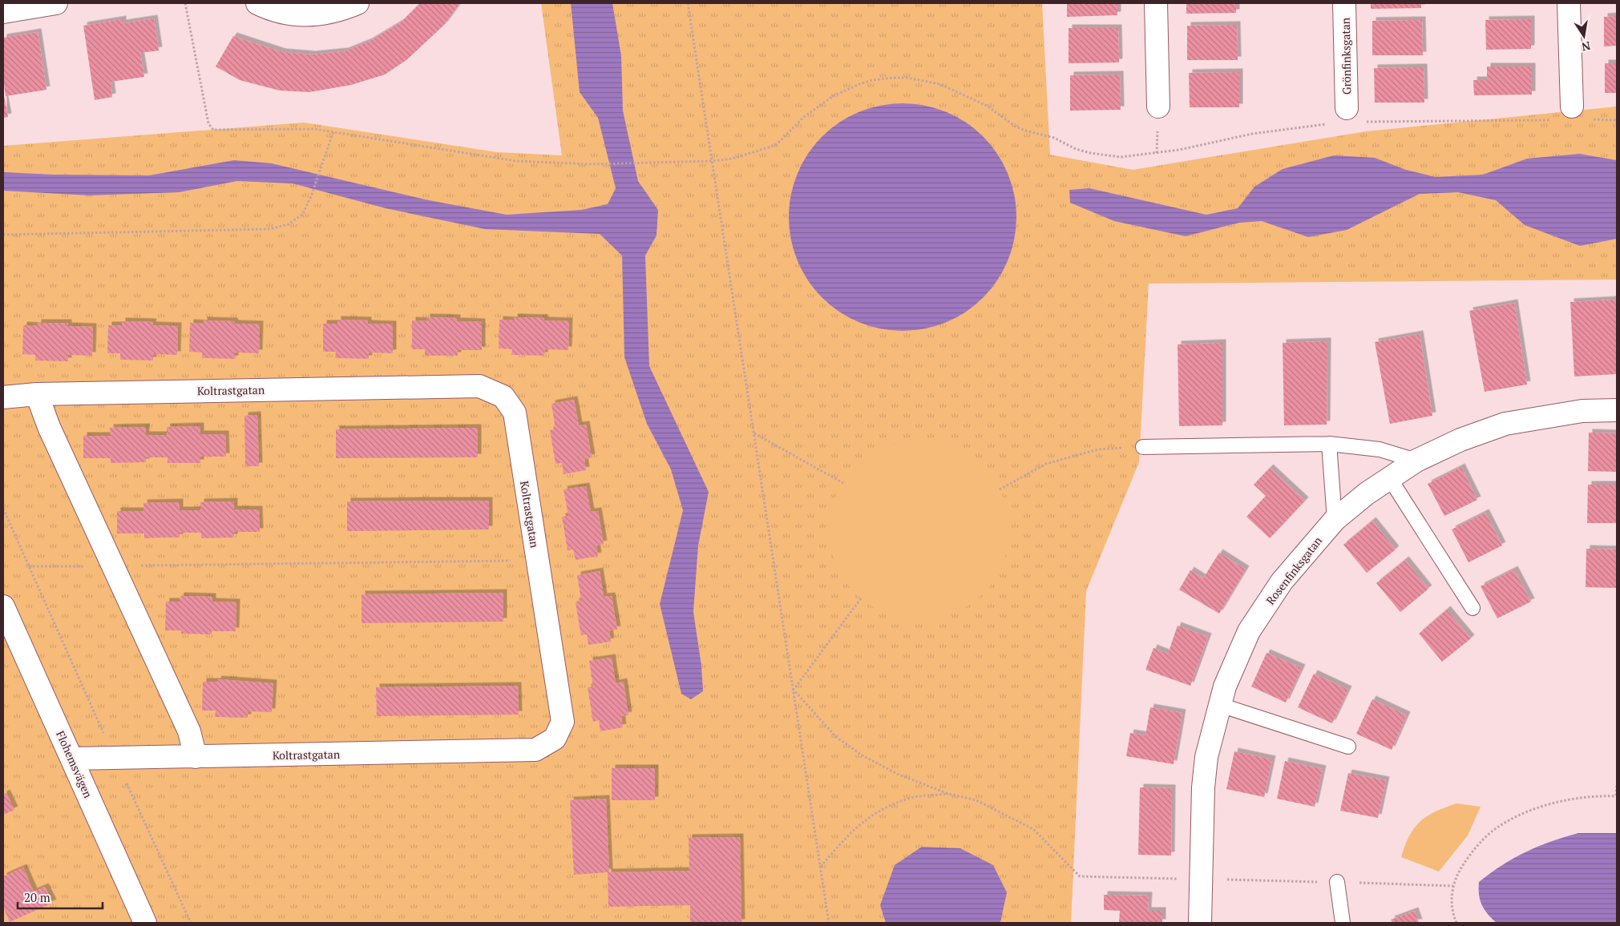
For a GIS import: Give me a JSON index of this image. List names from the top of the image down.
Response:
{
  "streets": {
    "street": [
      "Grönfinksgatan",
      "Koltrastgatan",
      "Rosenfinksgatan",
      "Flohemsvägen"
    ]
  },
  "crossings": [
    ["Koltrastgatan", "Flohemsvägen"]
  ],
  "scale_bar": "20 m",
  "north": "bottom"
}
